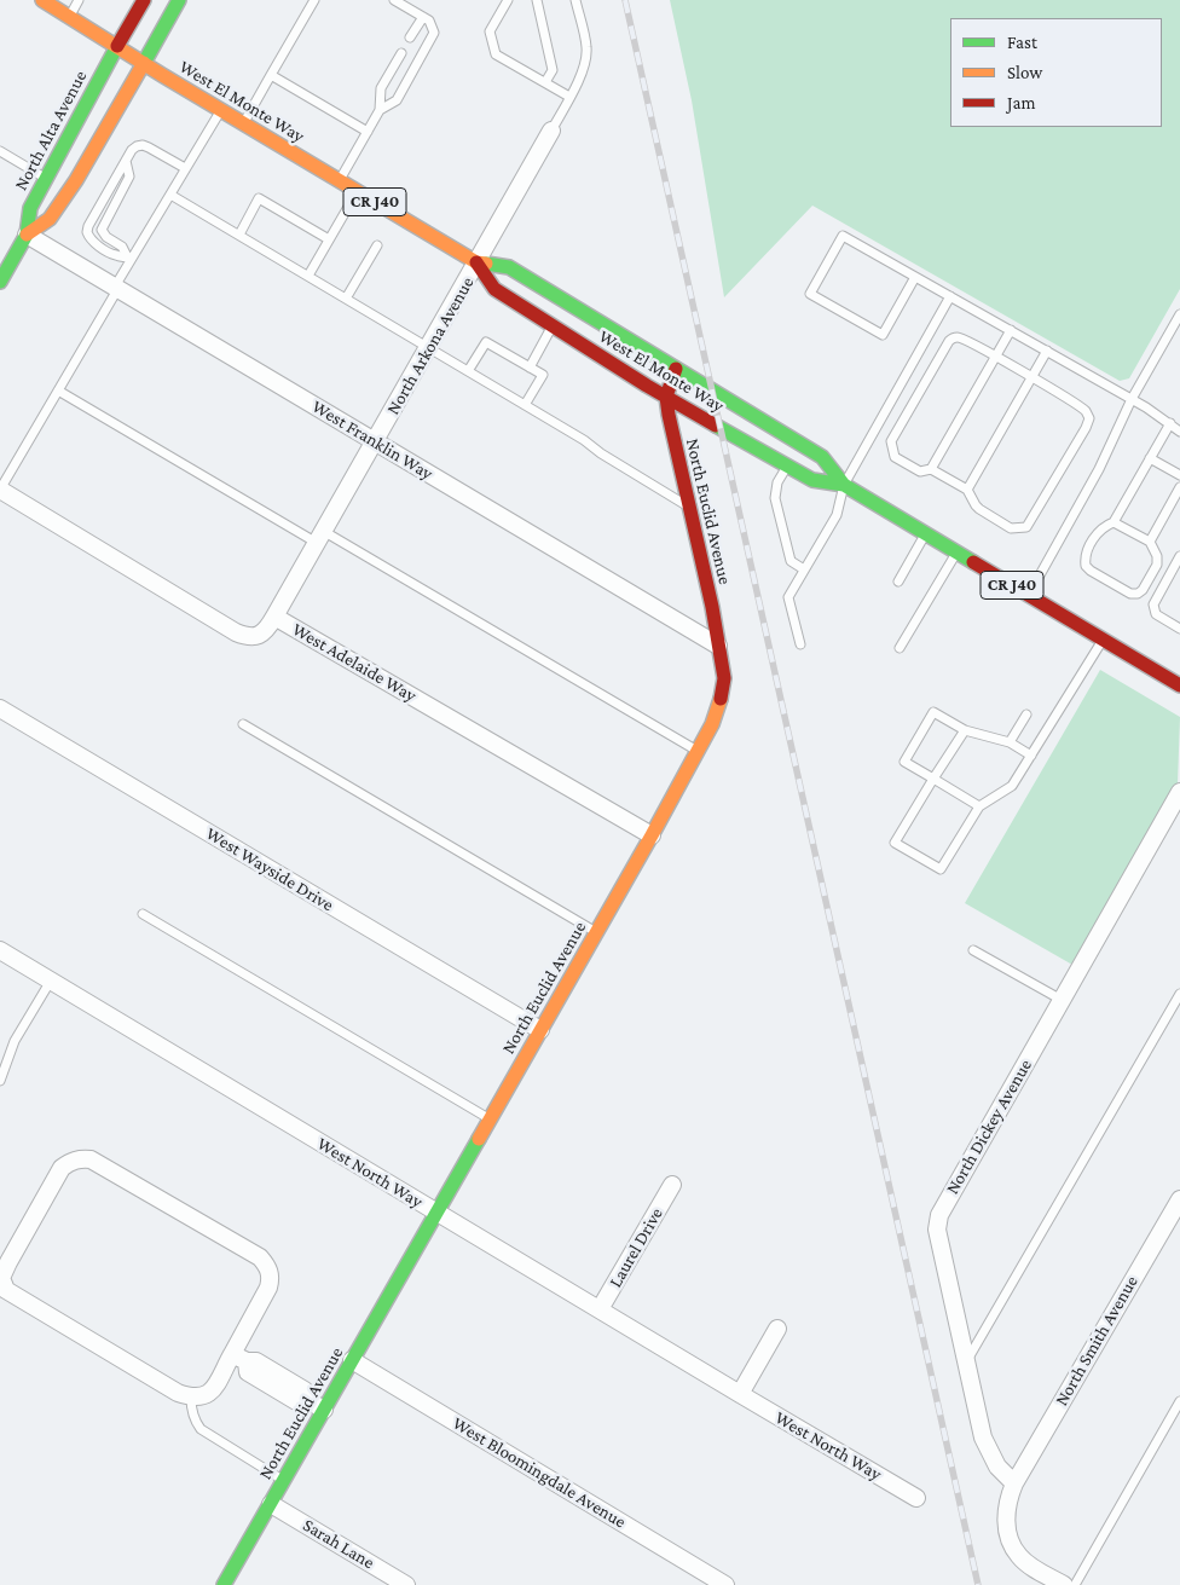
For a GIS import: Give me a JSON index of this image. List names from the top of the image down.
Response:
{
  "streets": {
    "main road": [
      "West El Monte Way",
      "North Alta Avenue",
      "CR J40",
      "North Euclid Avenue"
    ],
    "street": [
      "North Arkona Avenue",
      "West Franklin Way",
      "West Adelaide Way",
      "West Wayside Drive",
      "North Dickey Avenue",
      "West North Way",
      "Laurel Drive",
      "North Smith Avenue",
      "West Bloomingdale Avenue",
      "Sarah Lane"
    ]
  },
  "crossings": [
    ["West El Monte Way", "North Alta Avenue"],
    ["West El Monte Way", "CR J40"],
    ["West El Monte Way", "North Arkona Avenue"],
    ["West El Monte Way", "North Euclid Avenue"],
    ["North Alta Avenue", "CR J40"],
    ["North Alta Avenue", "West Franklin Way"],
    ["North Arkona Avenue", "West Franklin Way"],
    ["North Arkona Avenue", "West Adelaide Way"],
    ["West Franklin Way", "North Euclid Avenue"],
    ["North Euclid Avenue", "West Adelaide Way"],
    ["North Euclid Avenue", "West Wayside Drive"],
    ["North Euclid Avenue", "West North Way"],
    ["North Euclid Avenue", "West Bloomingdale Avenue"],
    ["North Euclid Avenue", "Sarah Lane"],
    ["North Dickey Avenue", "North Smith Avenue"],
    ["West North Way", "Laurel Drive"]
  ],
  "legend": ["Fast", "Slow", "Jam"]
}
